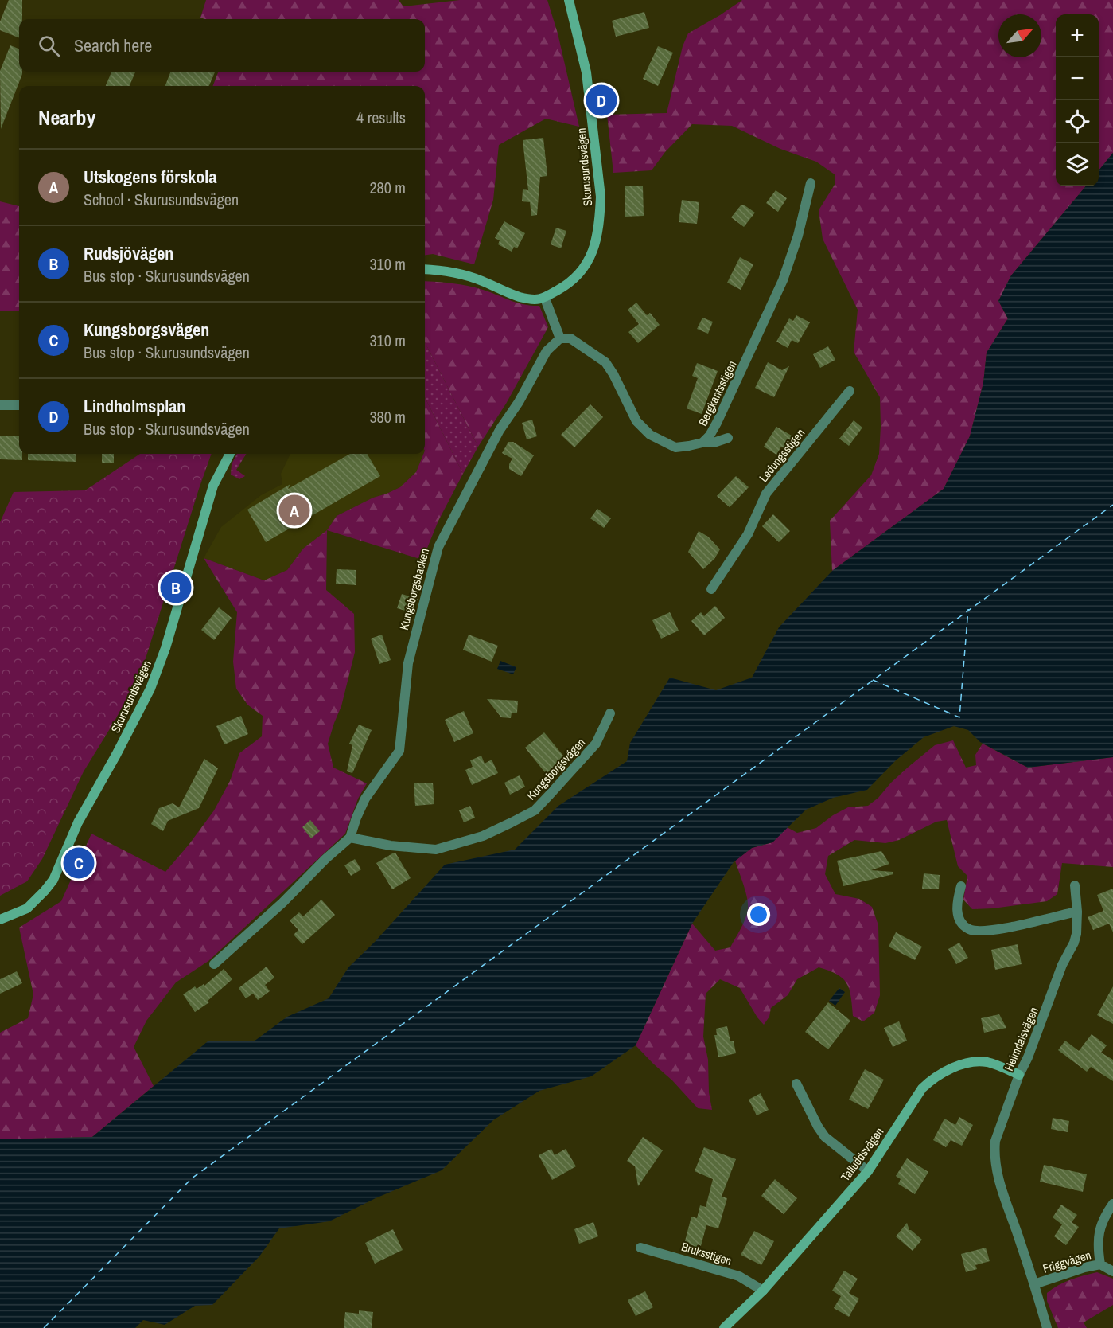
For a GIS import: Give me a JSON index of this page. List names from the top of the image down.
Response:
{
  "streets": {
    "street": [
      "Skurusundsvägen",
      "Bergkantsstigen",
      "Ledungsstigen",
      "Kungsborgsbacken",
      "Kungsborgsvägen",
      "Heimdalsvägen",
      "Talluddsvägen",
      "Bruksstigen",
      "Friggvägen"
    ]
  },
  "crossings": [
    ["Bergkantsstigen", "Kungsborgsbacken"],
    ["Kungsborgsbacken", "Kungsborgsvägen"],
    ["Heimdalsvägen", "Talluddsvägen"],
    ["Heimdalsvägen", "Friggvägen"],
    ["Talluddsvägen", "Bruksstigen"]
  ],
  "north": "top right",
  "page": {
    "map_buttons": ["+", "−"],
    "search": "Search here",
    "pins": [
      "D",
      "A",
      "B",
      "C"
    ],
    "heading": ["Nearby", "4 results"],
    "list": [
      {
        "mark": "A",
        "name": "Utskogens förskola",
        "note": "School · Skurusundsvägen",
        "value": "280 m"
      },
      {
        "mark": "B",
        "name": "Rudsjövägen",
        "note": "Bus stop · Skurusundsvägen",
        "value": "310 m"
      },
      {
        "mark": "C",
        "name": "Kungsborgsvägen",
        "note": "Bus stop · Skurusundsvägen",
        "value": "310 m"
      },
      {
        "mark": "D",
        "name": "Lindholmsplan",
        "note": "Bus stop · Skurusundsvägen",
        "value": "380 m"
      }
    ]
  }
}
